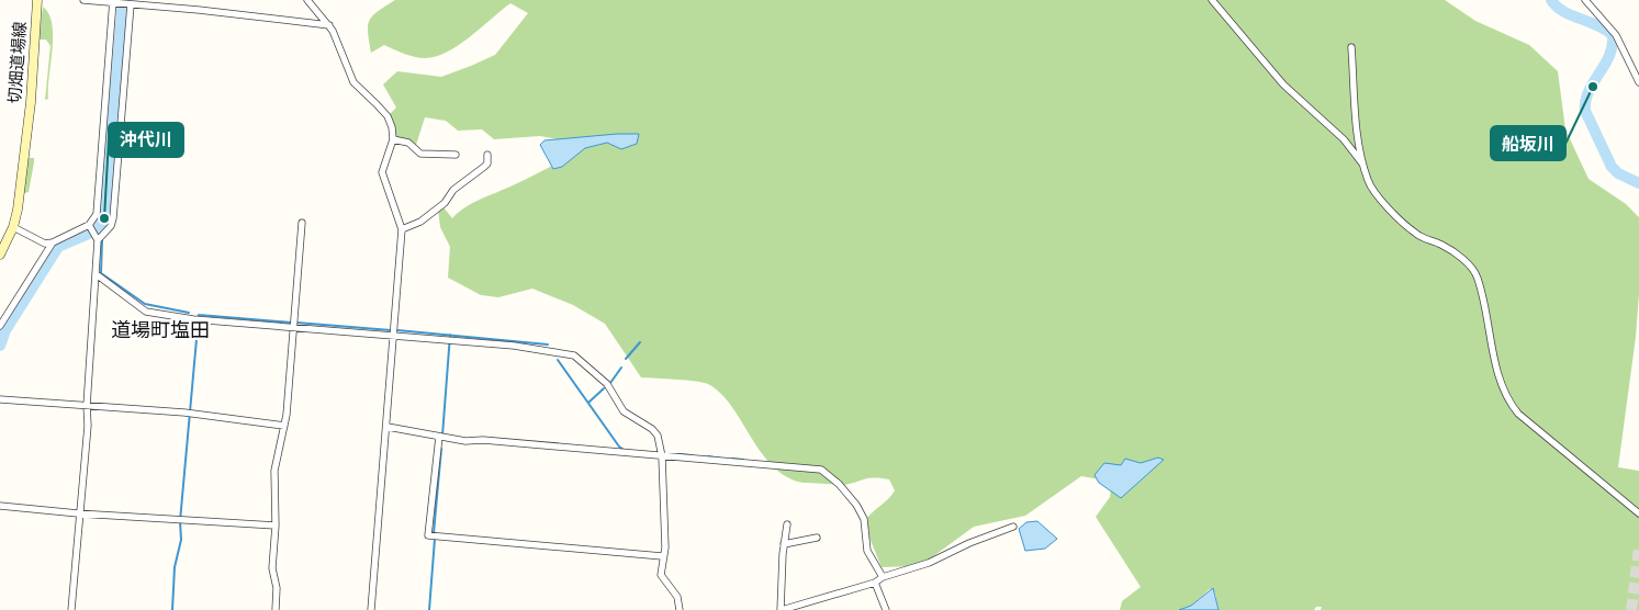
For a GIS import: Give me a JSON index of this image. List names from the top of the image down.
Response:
{
  "streets": {
    "main road": ["切畑道場線"]
  },
  "districts": ["道場町塩田"],
  "places": ["船坂川", "沖代川"]
}
